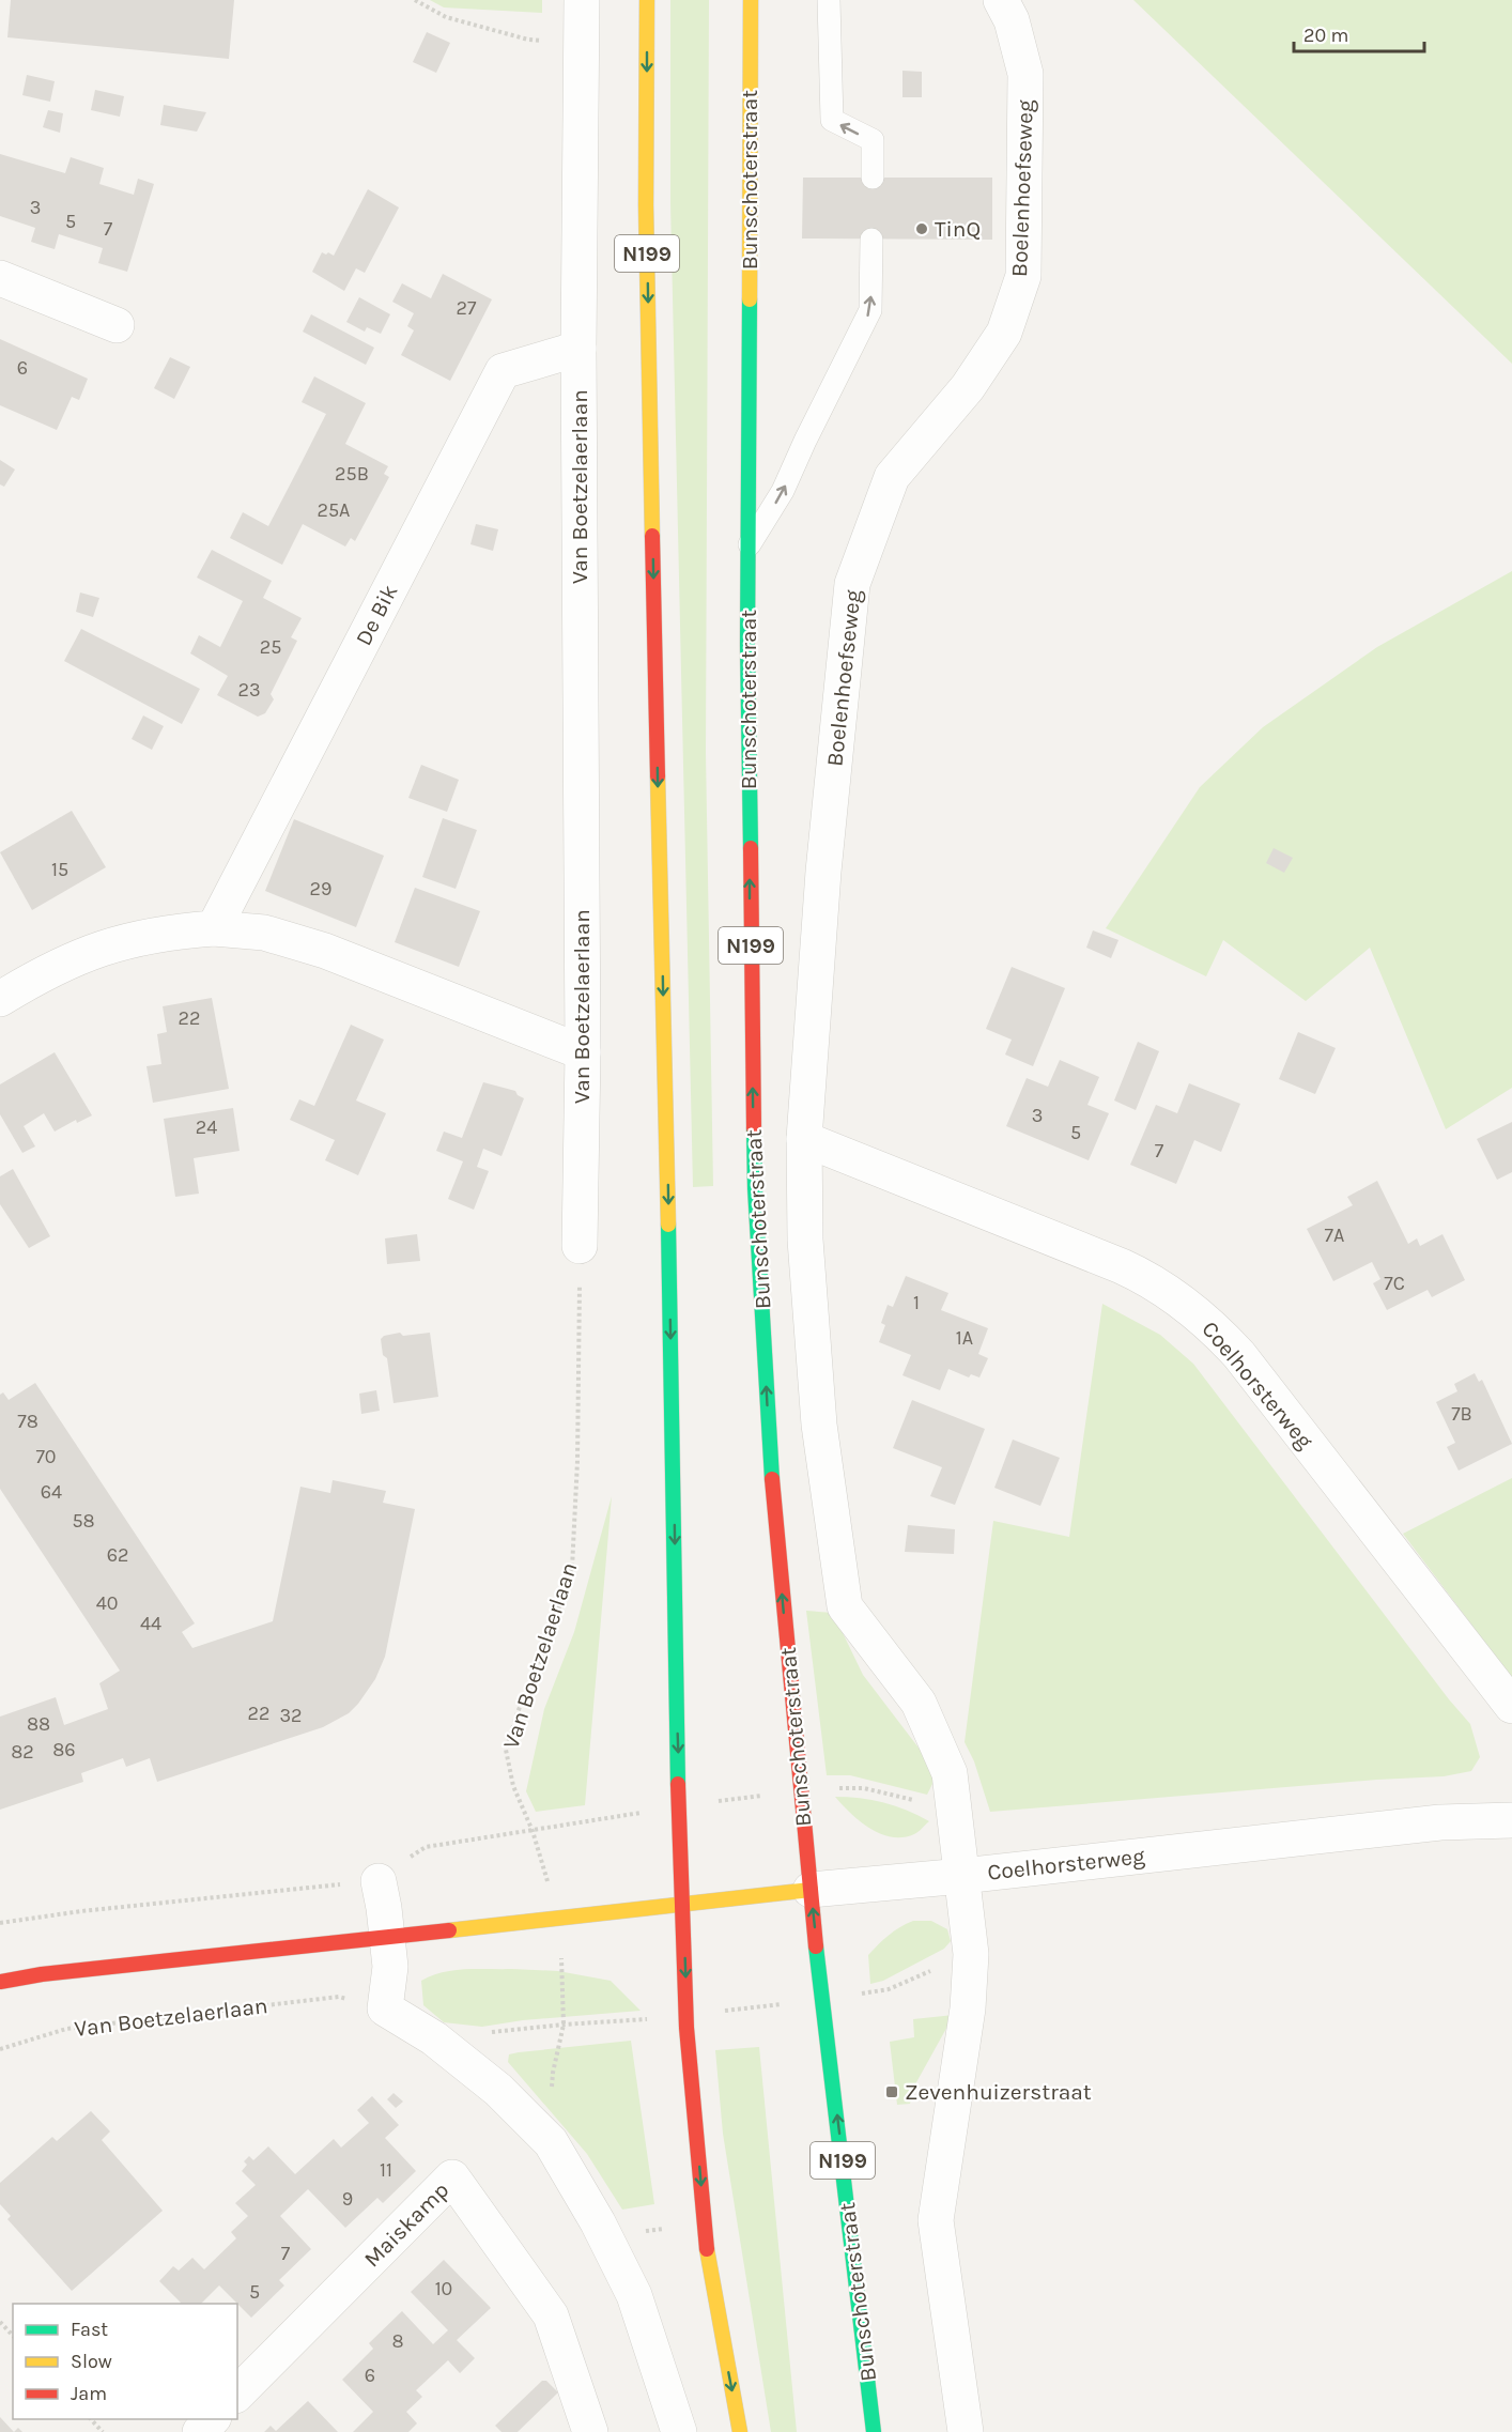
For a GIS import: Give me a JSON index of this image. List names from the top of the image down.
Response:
{
  "streets": {
    "main road": ["Bunschoterstraat", "N199"],
    "street": [
      "Boelenhoefseweg",
      "Van Boetzelaerlaan",
      "De Bik",
      "Coelhorsterweg",
      "Maiskamp"
    ]
  },
  "crossings": [
    ["Bunschoterstraat", "Boelenhoefseweg"],
    ["Bunschoterstraat", "Coelhorsterweg"],
    ["Boelenhoefseweg", "Coelhorsterweg"],
    ["Van Boetzelaerlaan", "De Bik"]
  ],
  "places": {
    "other": ["TinQ"],
    "transit": ["Zevenhuizerstraat"]
  },
  "house_numbers": [
    "3",
    "5",
    "7",
    "27",
    "6",
    "25B",
    "25A",
    "25",
    "23",
    "15",
    "29",
    "22",
    "3",
    "24",
    "5",
    "7",
    "7A",
    "7C",
    "1",
    "1A",
    "7B",
    "78",
    "70",
    "64",
    "58",
    "62",
    "40",
    "44",
    "22",
    "32",
    "88",
    "86",
    "82",
    "11",
    "9",
    "7",
    "10",
    "5",
    "8",
    "6"
  ],
  "legend": ["Fast", "Slow", "Jam"],
  "scale_bar": "20 m"
}
